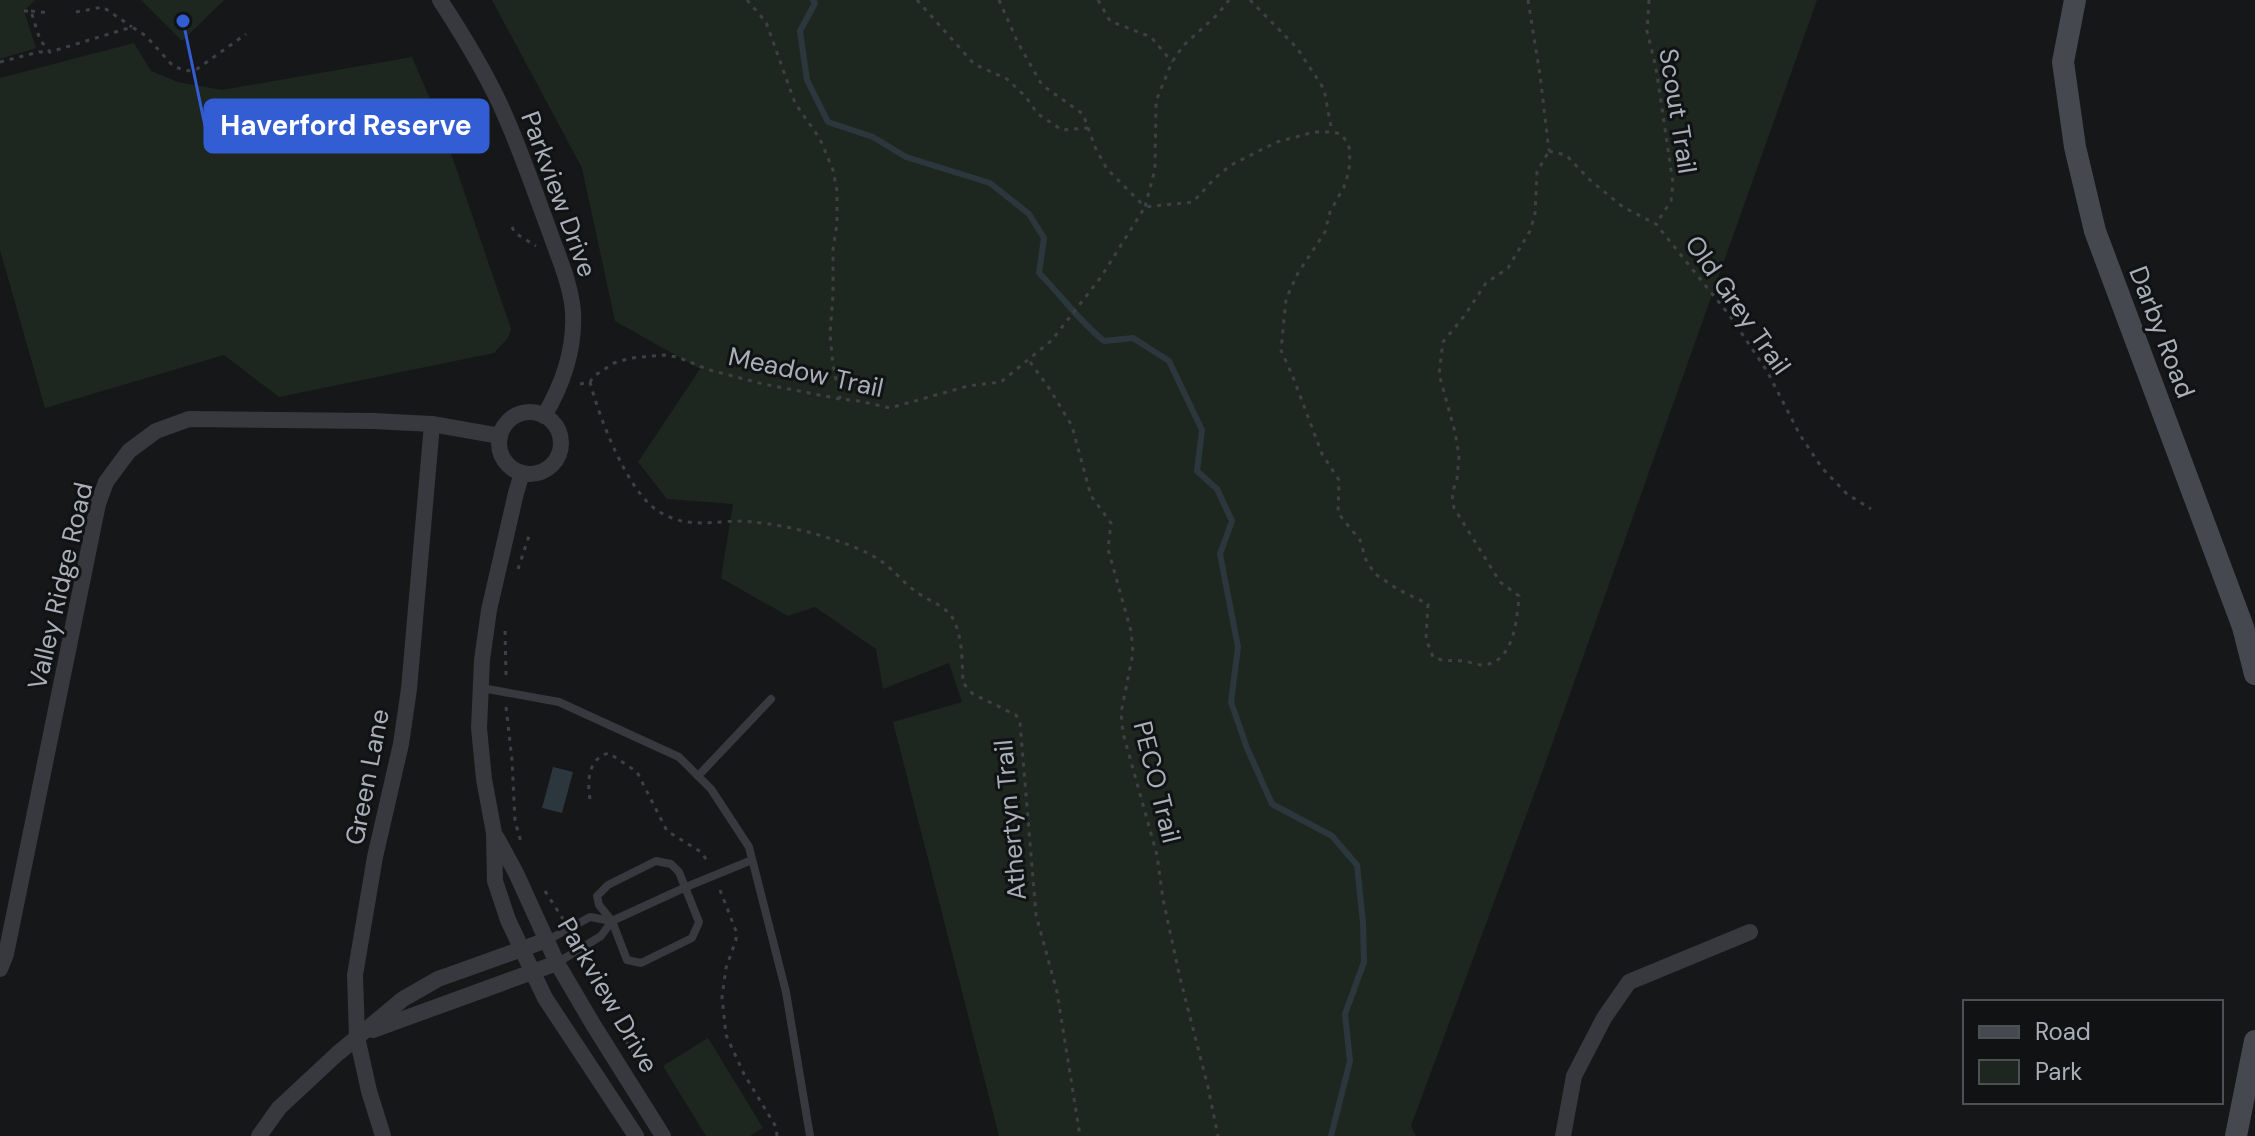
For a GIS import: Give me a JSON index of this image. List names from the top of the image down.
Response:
{
  "streets": {
    "main road": ["Darby Road"],
    "street": ["Parkview Drive", "Valley Ridge Road", "Green Lane"],
    "path": [
      "Scout Trail",
      "Old Grey Trail",
      "Meadow Trail",
      "PECO Trail",
      "Athertyn Trail"
    ]
  },
  "crossings": [
    ["Scout Trail", "Old Grey Trail"],
    ["Parkview Drive", "Valley Ridge Road"],
    ["Meadow Trail", "PECO Trail"],
    ["Meadow Trail", "Athertyn Trail"],
    ["Valley Ridge Road", "Green Lane"]
  ],
  "places": ["Haverford Reserve"],
  "legend": ["Road", "Park"]
}
